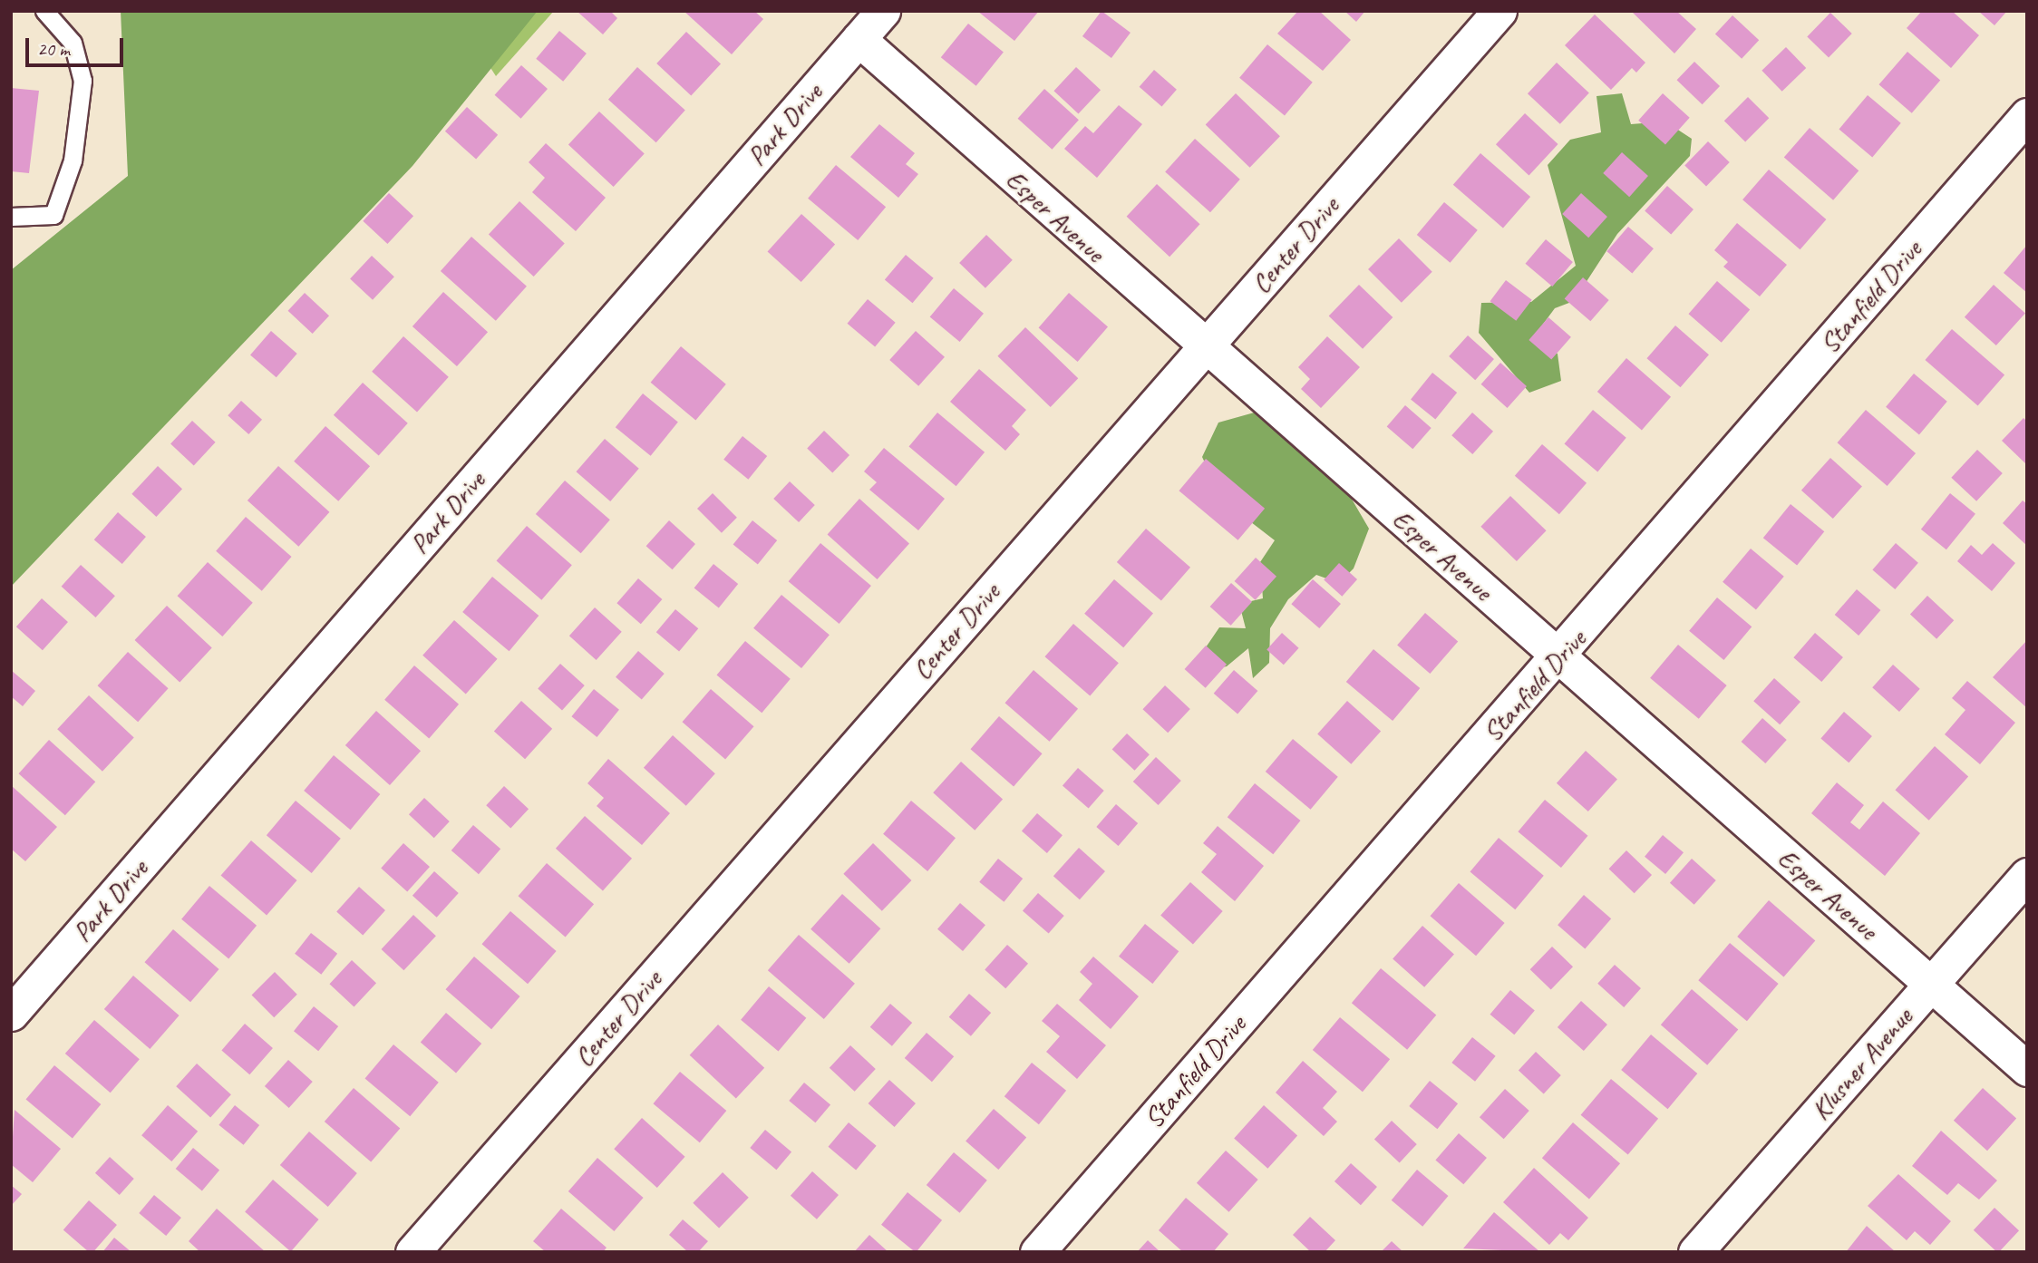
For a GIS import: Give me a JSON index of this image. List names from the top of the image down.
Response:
{
  "streets": {
    "street": [
      "Park Drive",
      "Esper Avenue",
      "Center Drive",
      "Stanfield Drive",
      "Klusner Avenue"
    ]
  },
  "crossings": [
    ["Park Drive", "Esper Avenue"],
    ["Esper Avenue", "Center Drive"],
    ["Esper Avenue", "Stanfield Drive"],
    ["Esper Avenue", "Klusner Avenue"]
  ],
  "scale_bar": "20 m"
}
